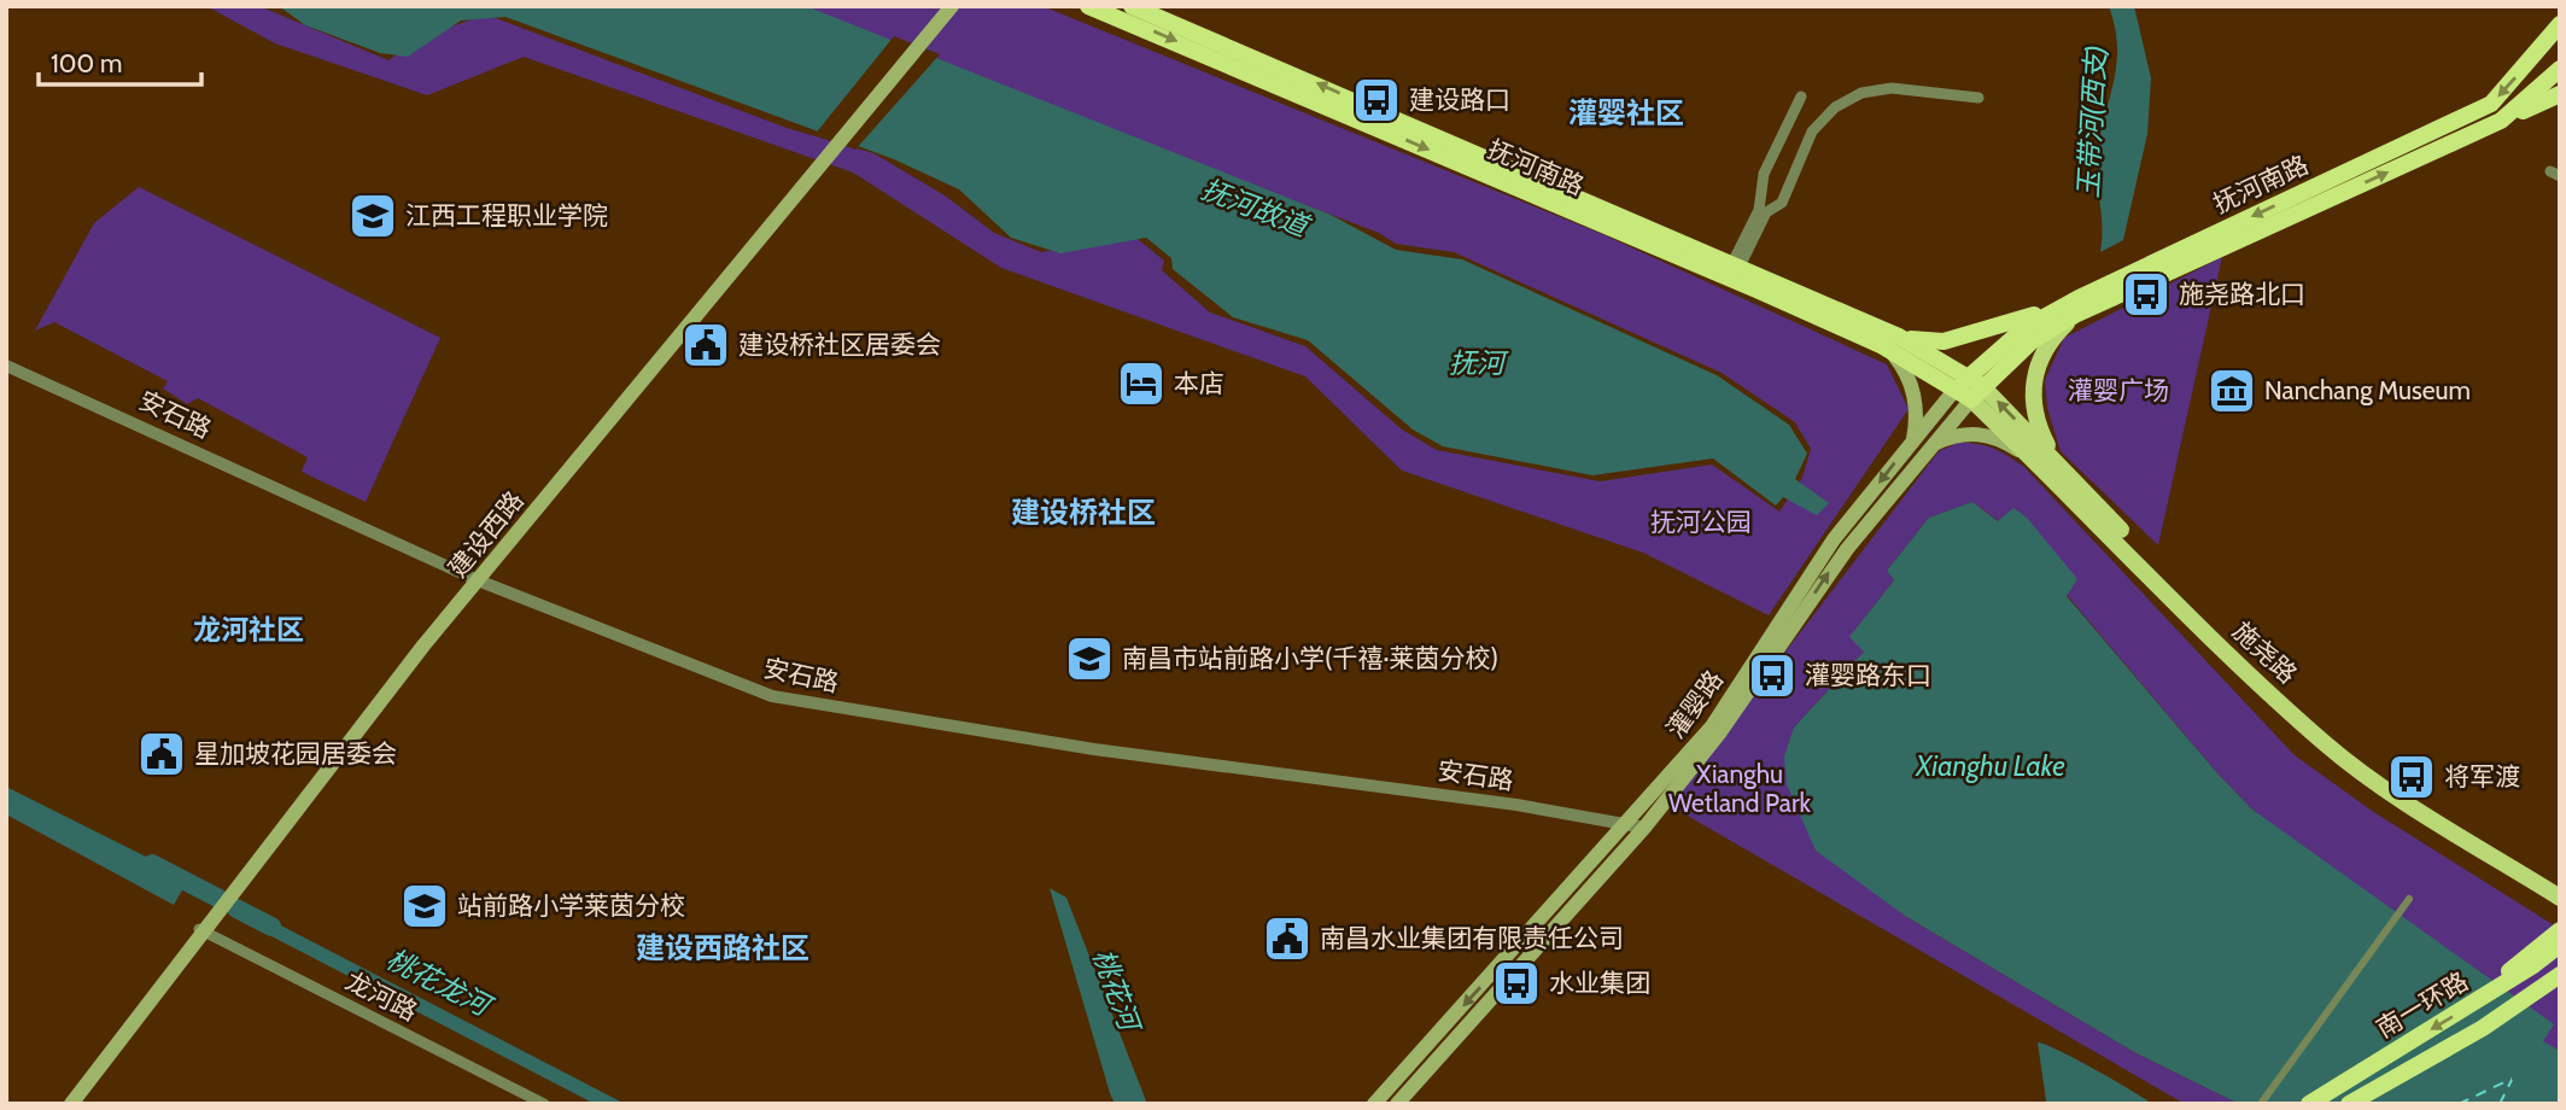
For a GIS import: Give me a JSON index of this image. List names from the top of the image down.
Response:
{
  "streets": {
    "highway": ["抚河南路", "南一环路"],
    "main road": ["建设西路", "施尧路", "灌婴路"],
    "street": ["安石路", "龙河路"]
  },
  "crossings": [
    ["抚河南路", "施尧路"],
    ["抚河南路", "灌婴路"],
    ["安石路", "建设西路"],
    ["安石路", "灌婴路"],
    ["建设西路", "龙河路"],
    ["施尧路", "灌婴路"]
  ],
  "districts": [
    "灌婴社区",
    "建设桥社区",
    "龙河社区",
    "建设西路社区"
  ],
  "water": [
    "玉带河(西支)",
    "抚河故道",
    "抚河",
    "Xianghu Lake",
    "桃花龙河",
    "桃花河"
  ],
  "parks": ["灌婴广场", "抚河公园", "Xianghu Wetland Park"],
  "places": {
    "bus stop": [
      "建设路口",
      "施尧路北口",
      "灌婴路东口",
      "将军渡",
      "水业集团"
    ],
    "school or university": ["江西工程职业学院", "南昌市站前路小学(千禧·莱茵分校)", "站前路小学莱茵分校"],
    "public building": ["建设桥社区居委会", "星加坡花园居委会", "南昌水业集团有限责任公司"],
    "hotel": ["本店"],
    "museum": ["Nanchang Museum"]
  },
  "scale_bar": "100 m"
}
